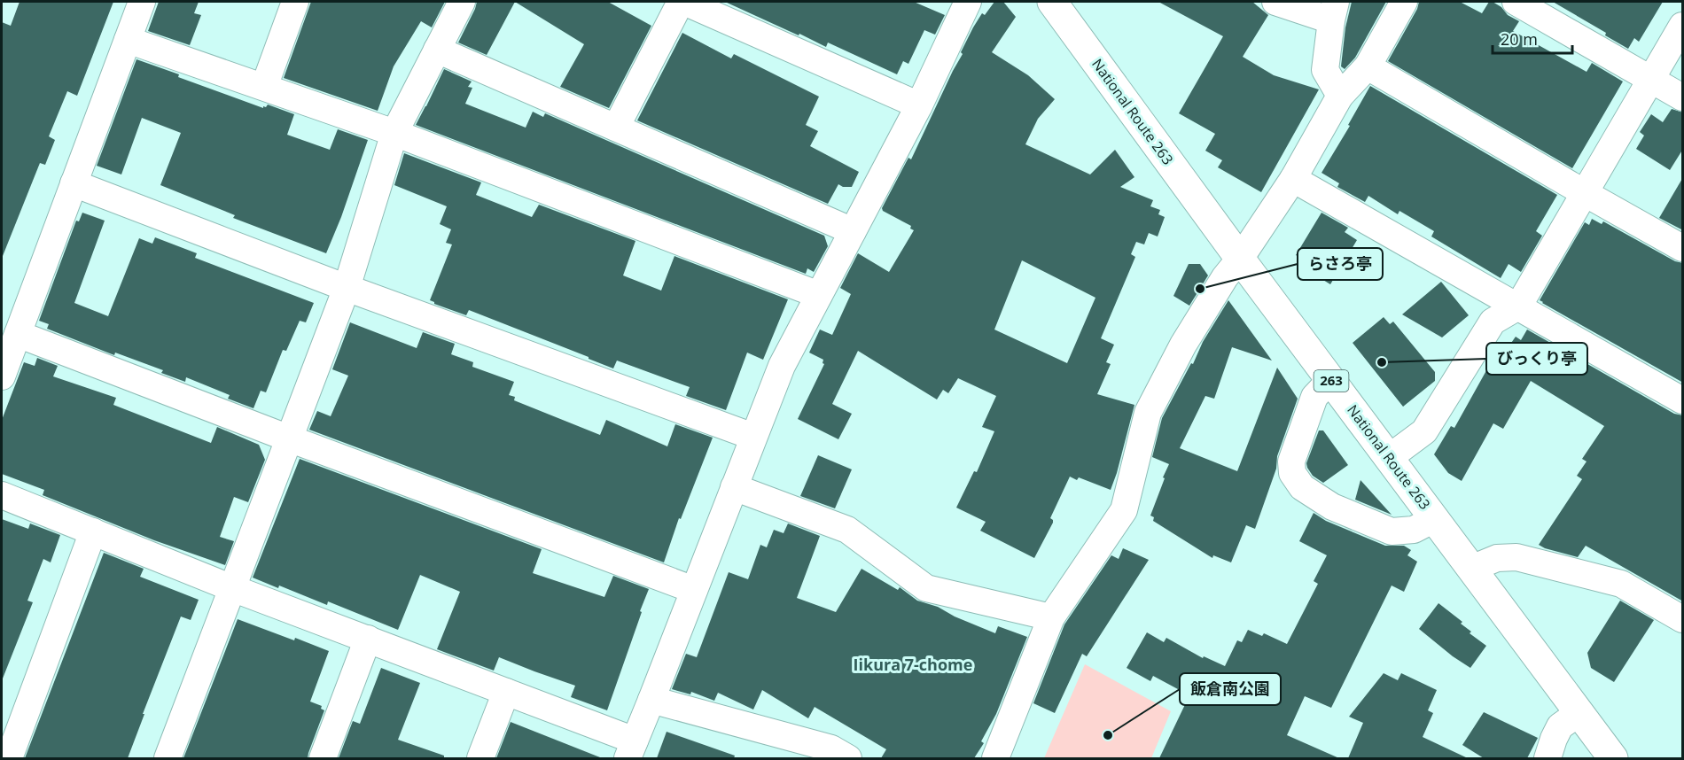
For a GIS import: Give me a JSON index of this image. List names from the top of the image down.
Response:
{
  "streets": {
    "highway": ["National Route 263", "263"]
  },
  "districts": ["Iikura 7-chome"],
  "places": ["らさろ亭", "びっくり亭", "飯倉南公園"],
  "scale_bar": "20 m"
}
